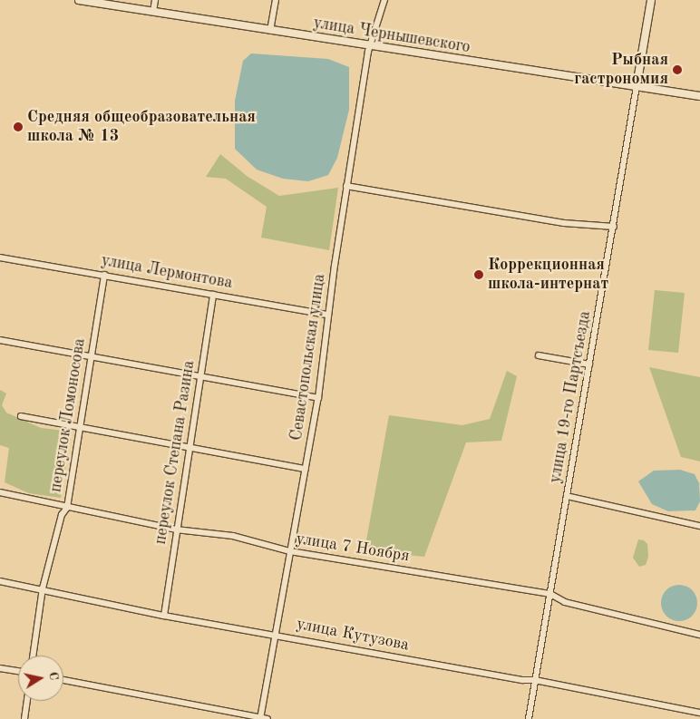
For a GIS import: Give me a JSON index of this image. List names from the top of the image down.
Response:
{
  "streets": {
    "street": [
      "улица Чернышевского",
      "улица Лермонтова",
      "Севастопольская улица",
      "улица 19-го Партсъезда",
      "переулок Ломоносова",
      "переулок Степана Разина",
      "улица 7 Ноября",
      "улица Кутузова"
    ]
  },
  "crossings": [
    ["улица Чернышевского", "Севастопольская улица"],
    ["улица Чернышевского", "улица 19-го Партсъезда"],
    ["улица Лермонтова", "Севастопольская улица"],
    ["улица Лермонтова", "переулок Ломоносова"],
    ["улица Лермонтова", "переулок Степана Разина"],
    ["Севастопольская улица", "улица 7 Ноября"],
    ["Севастопольская улица", "улица Кутузова"],
    ["улица 19-го Партсъезда", "улица 7 Ноября"],
    ["улица 19-го Партсъезда", "улица Кутузова"],
    ["переулок Ломоносова", "улица 7 Ноября"],
    ["переулок Ломоносова", "улица Кутузова"],
    ["переулок Степана Разина", "улица 7 Ноября"],
    ["переулок Степана Разина", "улица Кутузова"]
  ],
  "places": ["Рыбная гастрономия", "Средняя общеобразовательная школа № 13", "Коррекционная школа-интернат"],
  "north": "right"
}
